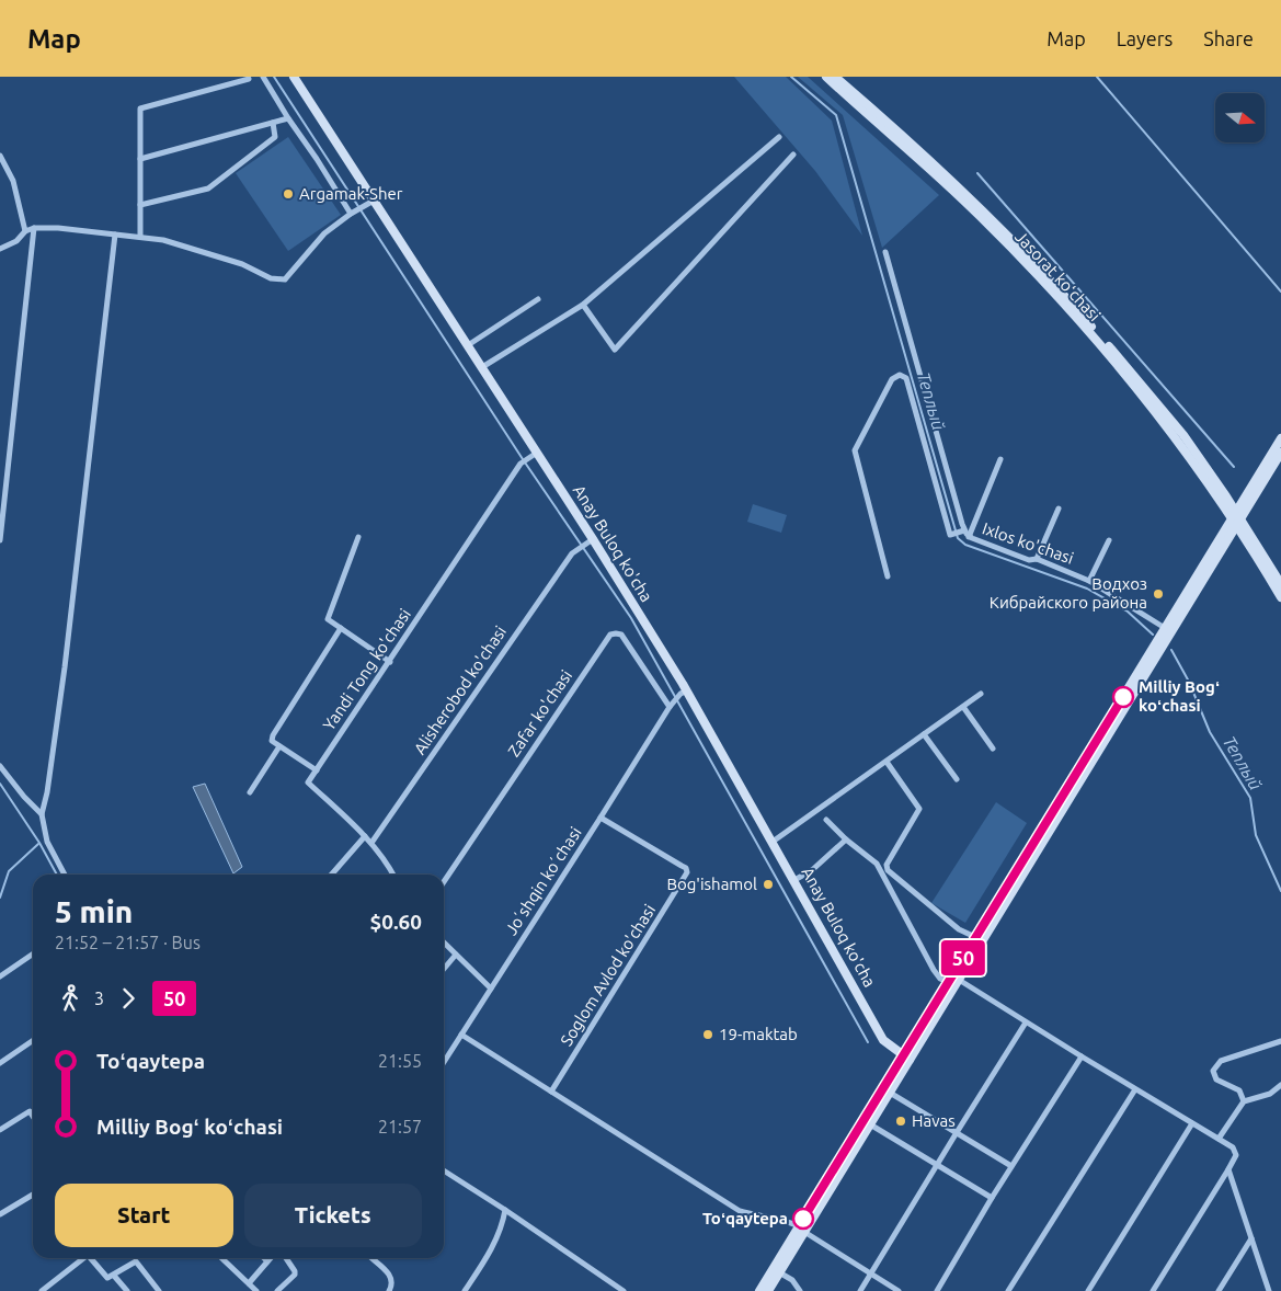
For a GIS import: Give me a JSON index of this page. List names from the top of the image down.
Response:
{
  "streets": {
    "main road": ["Jasorat koʻchasi", "Anay Buloq ko'cha"],
    "street": [
      "Ixlos ko'chasi",
      "Yandi Tong ko'chasi",
      "Alisherobod ko'chasi",
      "Zafar ko'chasi",
      "Joʼshqin koʼchasi",
      "Soglom Avlod ko'chasi"
    ]
  },
  "crossings": [
    ["Anay Buloq ko'cha", "Yandi Tong ko'chasi"],
    ["Anay Buloq ko'cha", "Alisherobod ko'chasi"],
    ["Anay Buloq ko'cha", "Joʼshqin koʼchasi"],
    ["Zafar ko'chasi", "Joʼshqin koʼchasi"],
    ["Joʼshqin koʼchasi", "Soglom Avlod ko'chasi"]
  ],
  "water": ["Теплый"],
  "places": [
    "Argamak-Sher",
    "Водхоз Кибрайского района",
    "Milliy Bogʻ koʻchasi",
    "Bog'ishamol",
    "19-maktab",
    "Havas",
    "Toʻqaytepa"
  ],
  "lines": ["bus line 50"],
  "north": "right",
  "page": {
    "header": "Map",
    "nav": ["Map", "Layers", "Share"],
    "on_map": "50",
    "heading": ["5 min", "21:52 – 21:57 · Bus", "$0.60"],
    "legs": ["3", "50"],
    "list": [
      {
        "name": "Toʻqaytepa",
        "value": "21:55"
      },
      {
        "name": "Milliy Bogʻ koʻchasi",
        "value": "21:57"
      }
    ],
    "buttons": ["Start", "Tickets"]
  }
}
